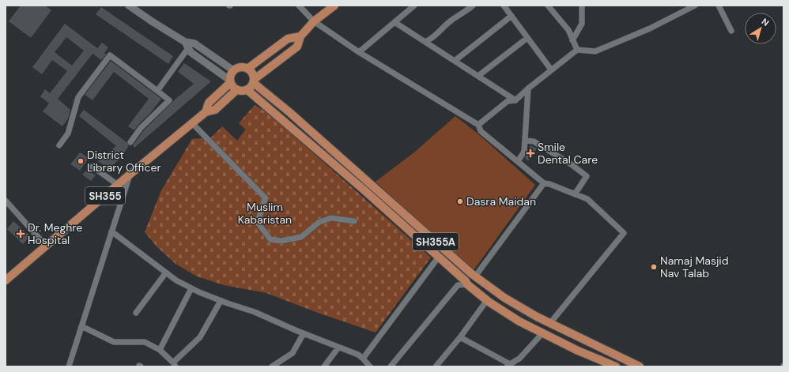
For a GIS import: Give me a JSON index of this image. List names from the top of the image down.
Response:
{
  "streets": {
    "main road": ["SH355", "SH355A"]
  },
  "crossings": [
    ["SH355", "SH355A"]
  ],
  "parks": ["Muslim Kabaristan"],
  "places": {
    "health": ["Smile Dental Care", "Dr. Meghre Hospital"],
    "other": ["District Library Officer", "Dasra Maidan", "Namaj Masjid Nav Talab"]
  },
  "north": "top right"
}
